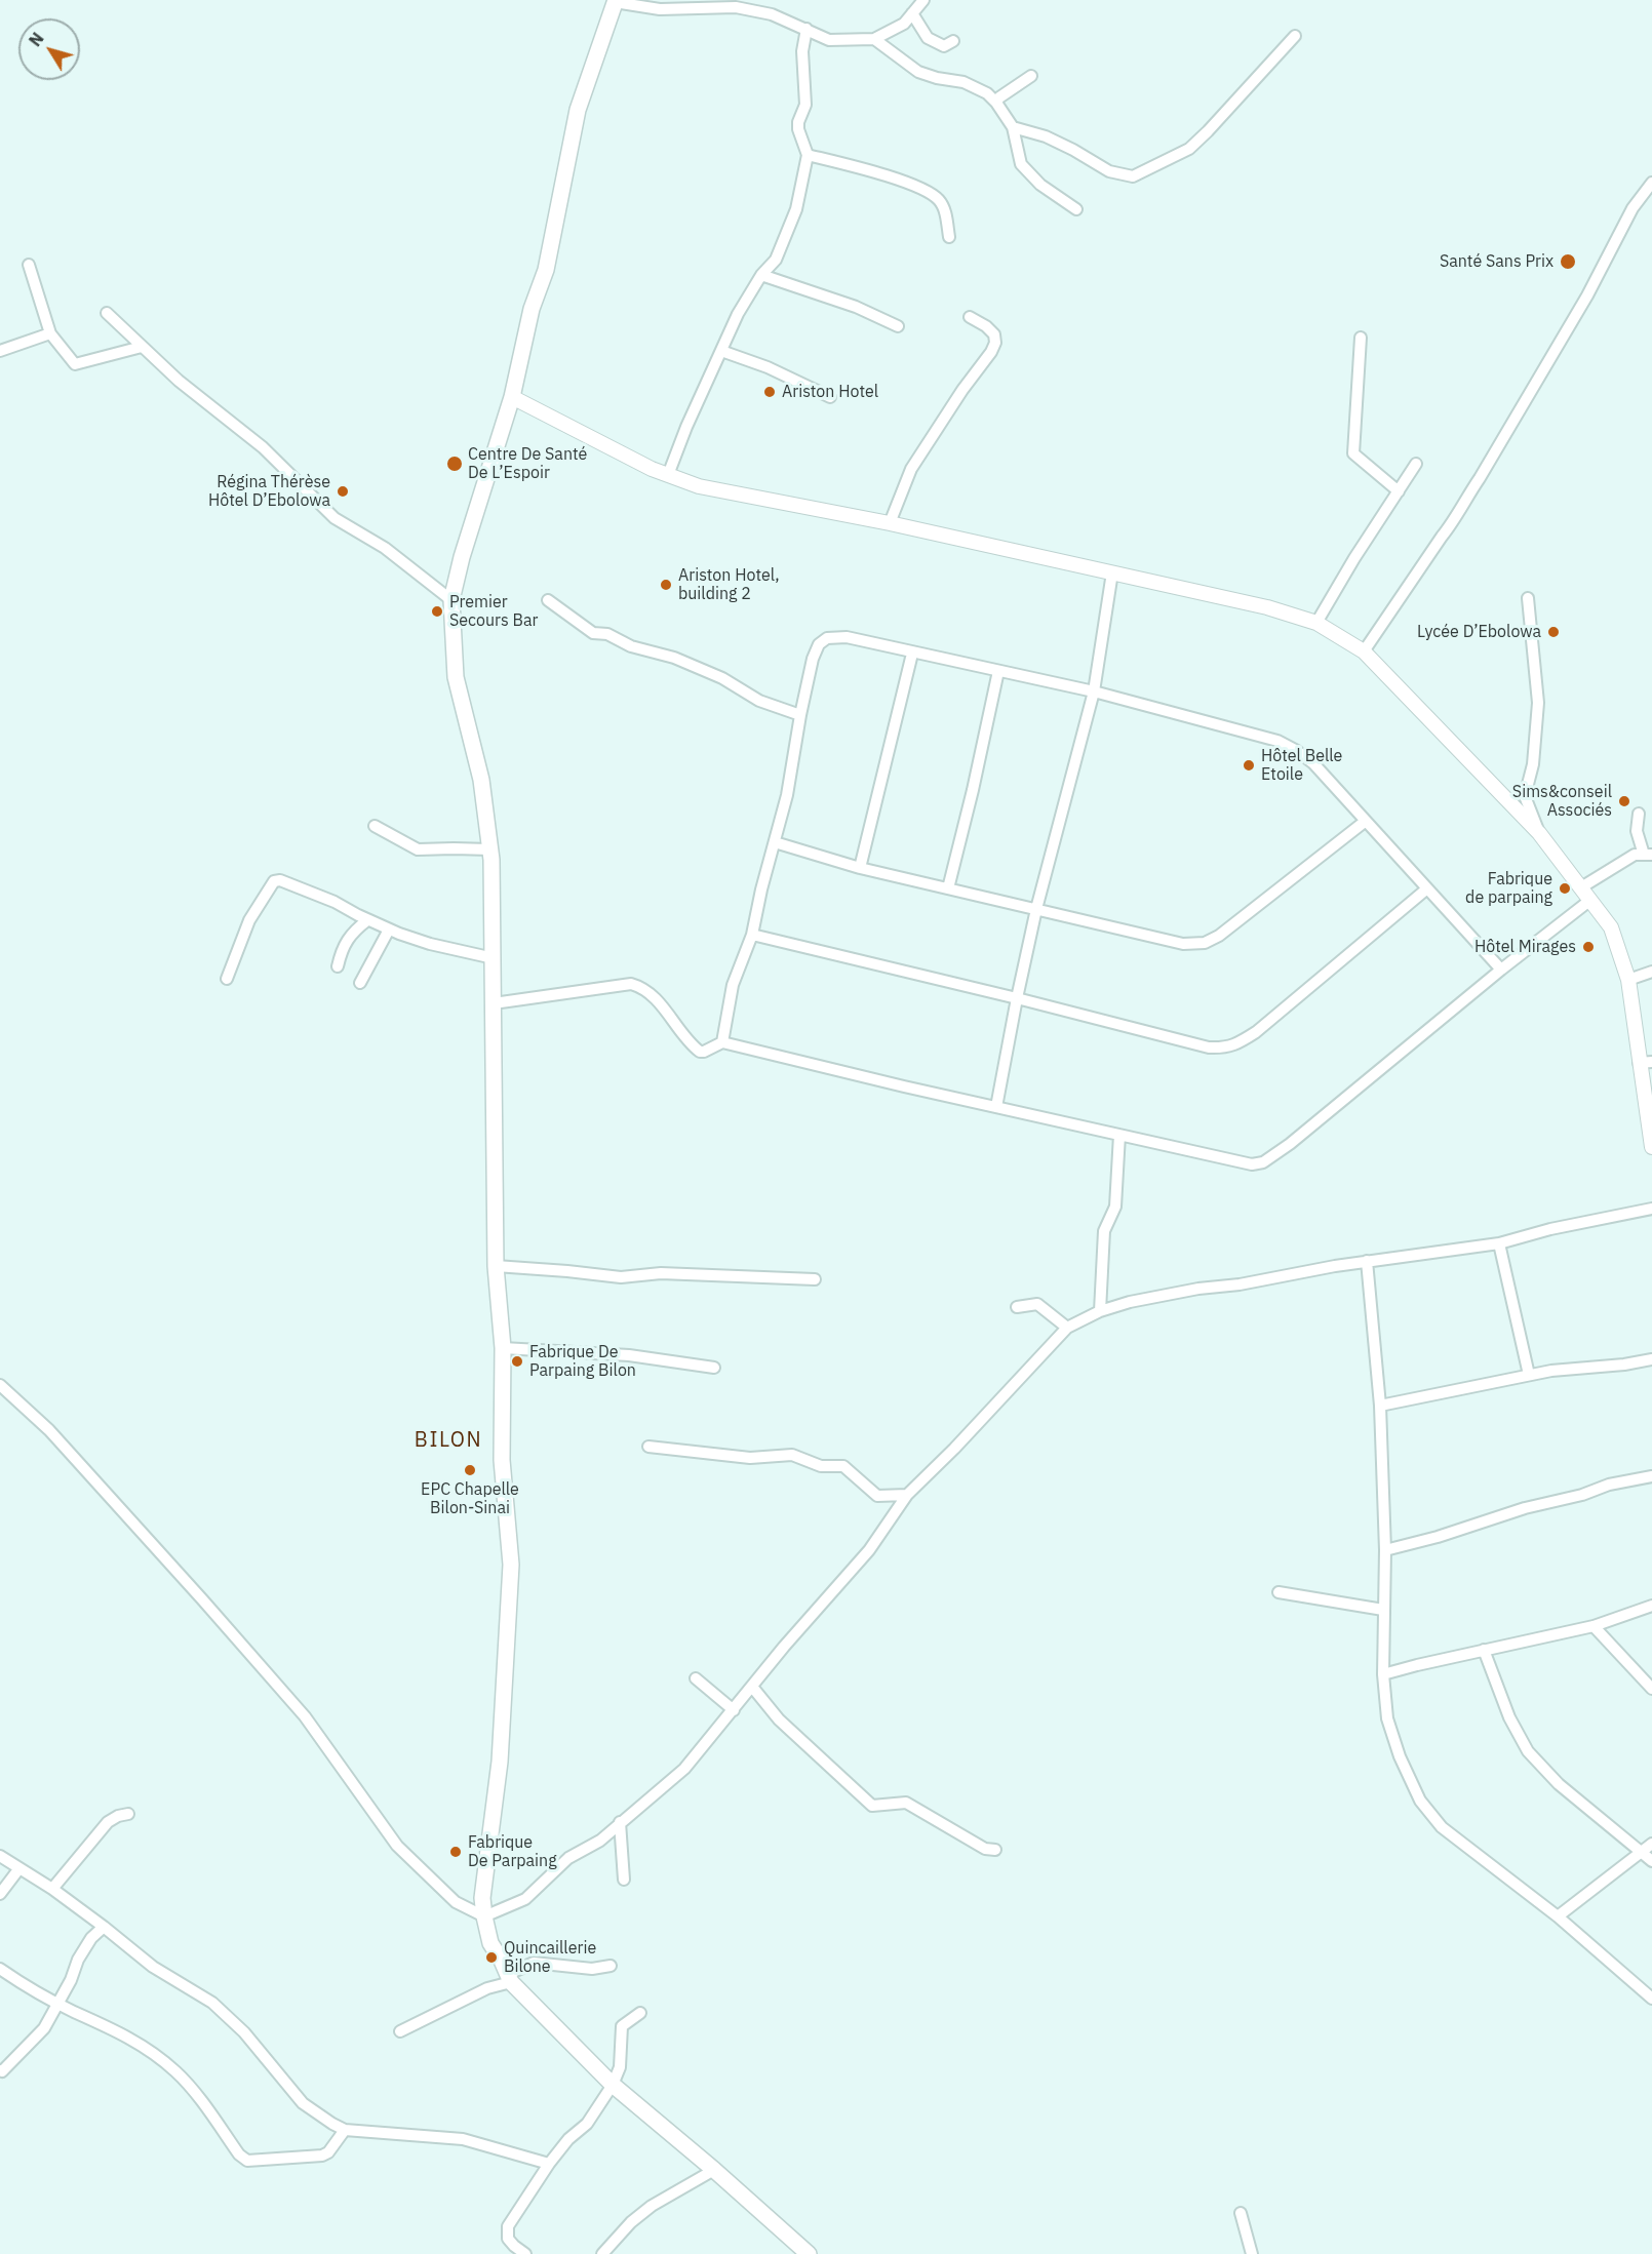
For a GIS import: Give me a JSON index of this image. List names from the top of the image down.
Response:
{
  "districts": ["BILON"],
  "places": [
    "Santé Sans Prix",
    "Ariston Hotel",
    "Centre De Santé De L’Espoir",
    "Régina Thérèse Hôtel D’Ebolowa",
    "Ariston Hotel, building 2",
    "Premier Secours Bar",
    "Lycée D’Ebolowa",
    "Hôtel Belle Etoile",
    "Sims&conseil Associés",
    "Fabrique de parpaing",
    "Hôtel Mirages",
    "Fabrique De Parpaing Bilon",
    "EPC Chapelle Bilon-Sinai",
    "Fabrique De Parpaing",
    "Quincaillerie Bilone"
  ],
  "north": "top left"
}
